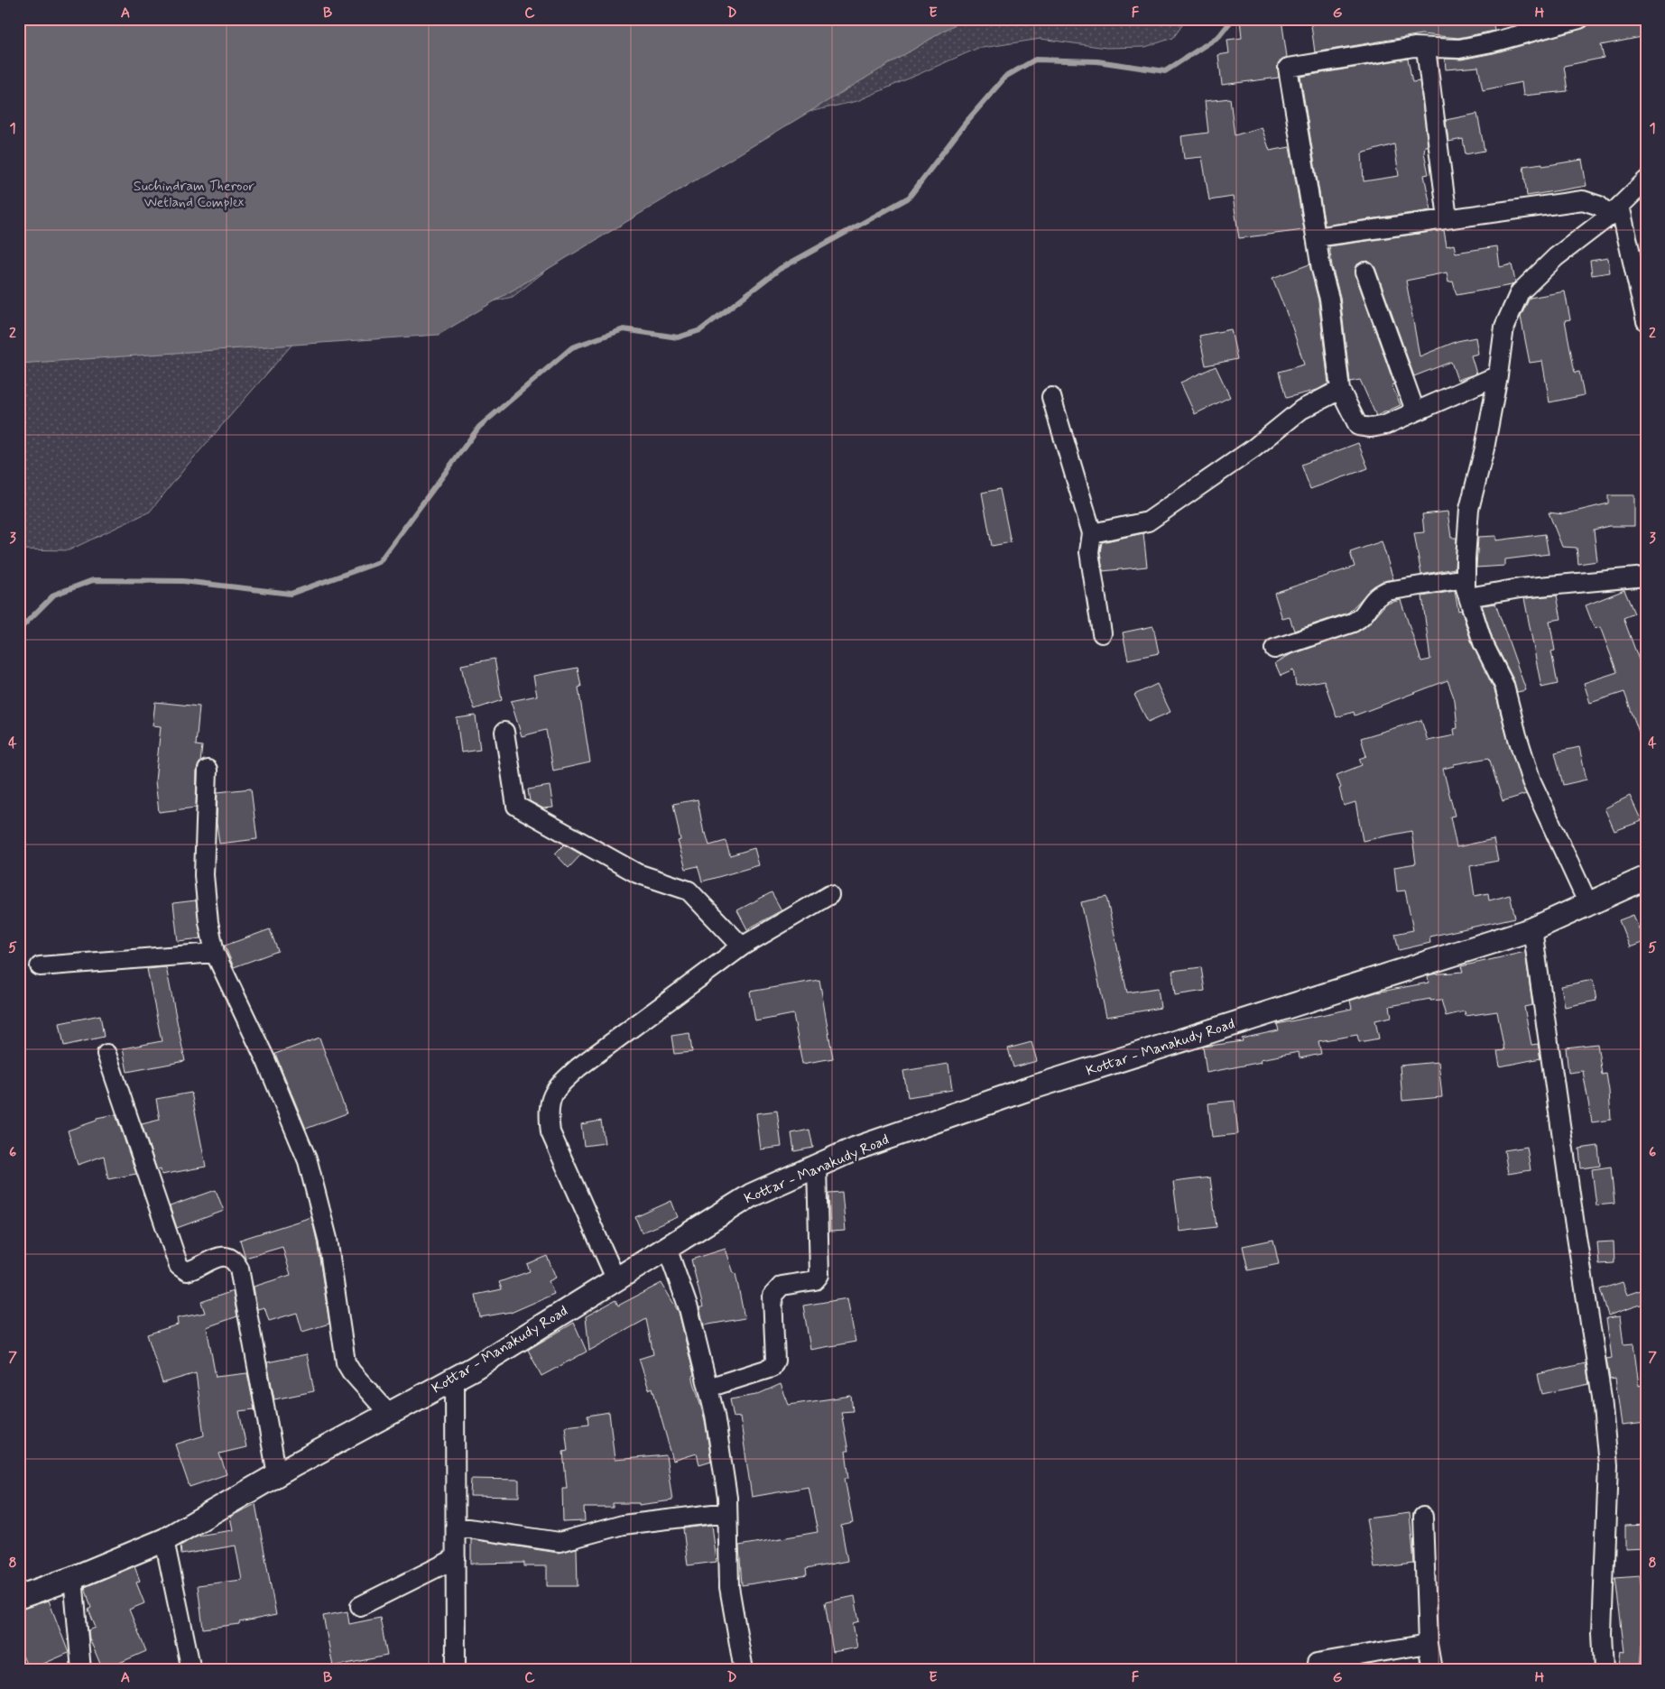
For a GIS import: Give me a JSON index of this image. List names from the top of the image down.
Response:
{
  "streets": {
    "main road": ["Kottar - Manakudy Road"]
  },
  "parks": ["Suchindram Theroor Wetland Complex"],
  "grid": {
    "columns": [
      "A",
      "B",
      "C",
      "D",
      "E",
      "F",
      "G",
      "H"
    ],
    "rows": [
      "1",
      "2",
      "3",
      "4",
      "5",
      "6",
      "7",
      "8"
    ]
  }
}
